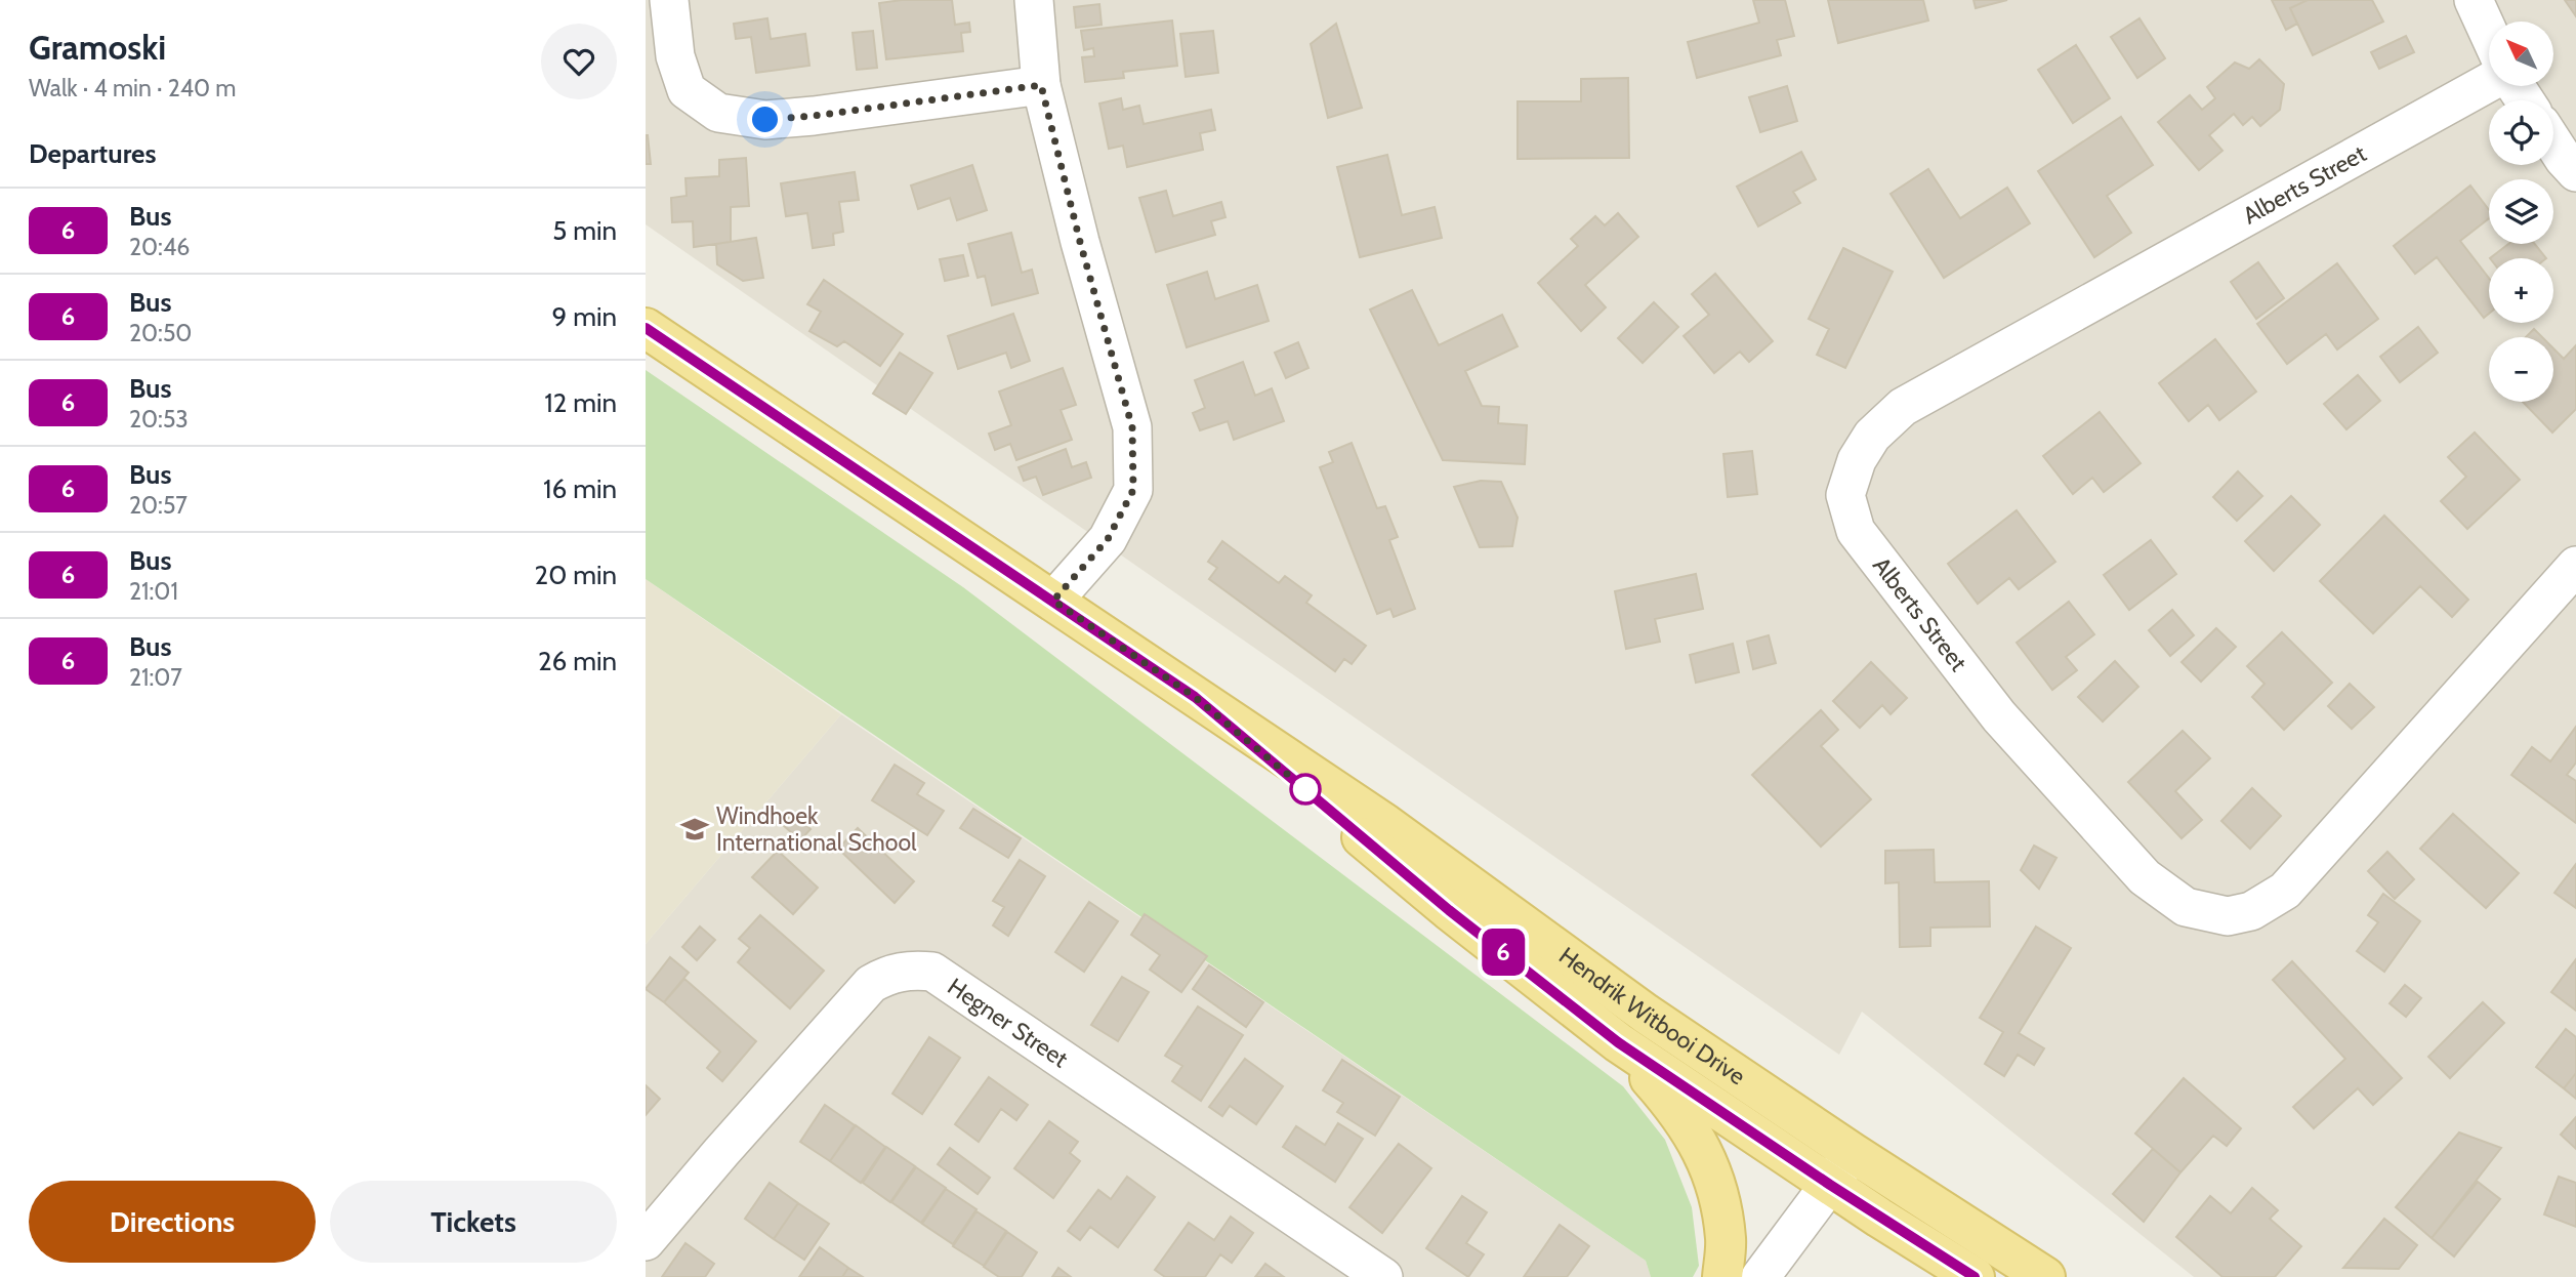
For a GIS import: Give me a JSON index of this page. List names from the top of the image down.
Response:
{
  "streets": {
    "main road": ["Hendrik Witbooi Drive"],
    "street": ["Alberts Street", "Hegner Street"]
  },
  "places": {
    "school or university": ["Windhoek International School"]
  },
  "lines": ["bus line 6"],
  "north": "top left",
  "page": {
    "heading": [
      ["Gramoski", "Walk · 4 min · 240 m"],
      "Departures"
    ],
    "on_map": "6",
    "map_buttons": ["+", "−"],
    "list": [
      {
        "mark": "6",
        "name": "Bus",
        "note": "20:46",
        "value": "5 min"
      },
      {
        "mark": "6",
        "name": "Bus",
        "note": "20:50",
        "value": "9 min"
      },
      {
        "mark": "6",
        "name": "Bus",
        "note": "20:53",
        "value": "12 min"
      },
      {
        "mark": "6",
        "name": "Bus",
        "note": "20:57",
        "value": "16 min"
      },
      {
        "mark": "6",
        "name": "Bus",
        "note": "21:01",
        "value": "20 min"
      },
      {
        "mark": "6",
        "name": "Bus",
        "note": "21:07",
        "value": "26 min"
      }
    ],
    "buttons": ["Directions", "Tickets"]
  }
}
